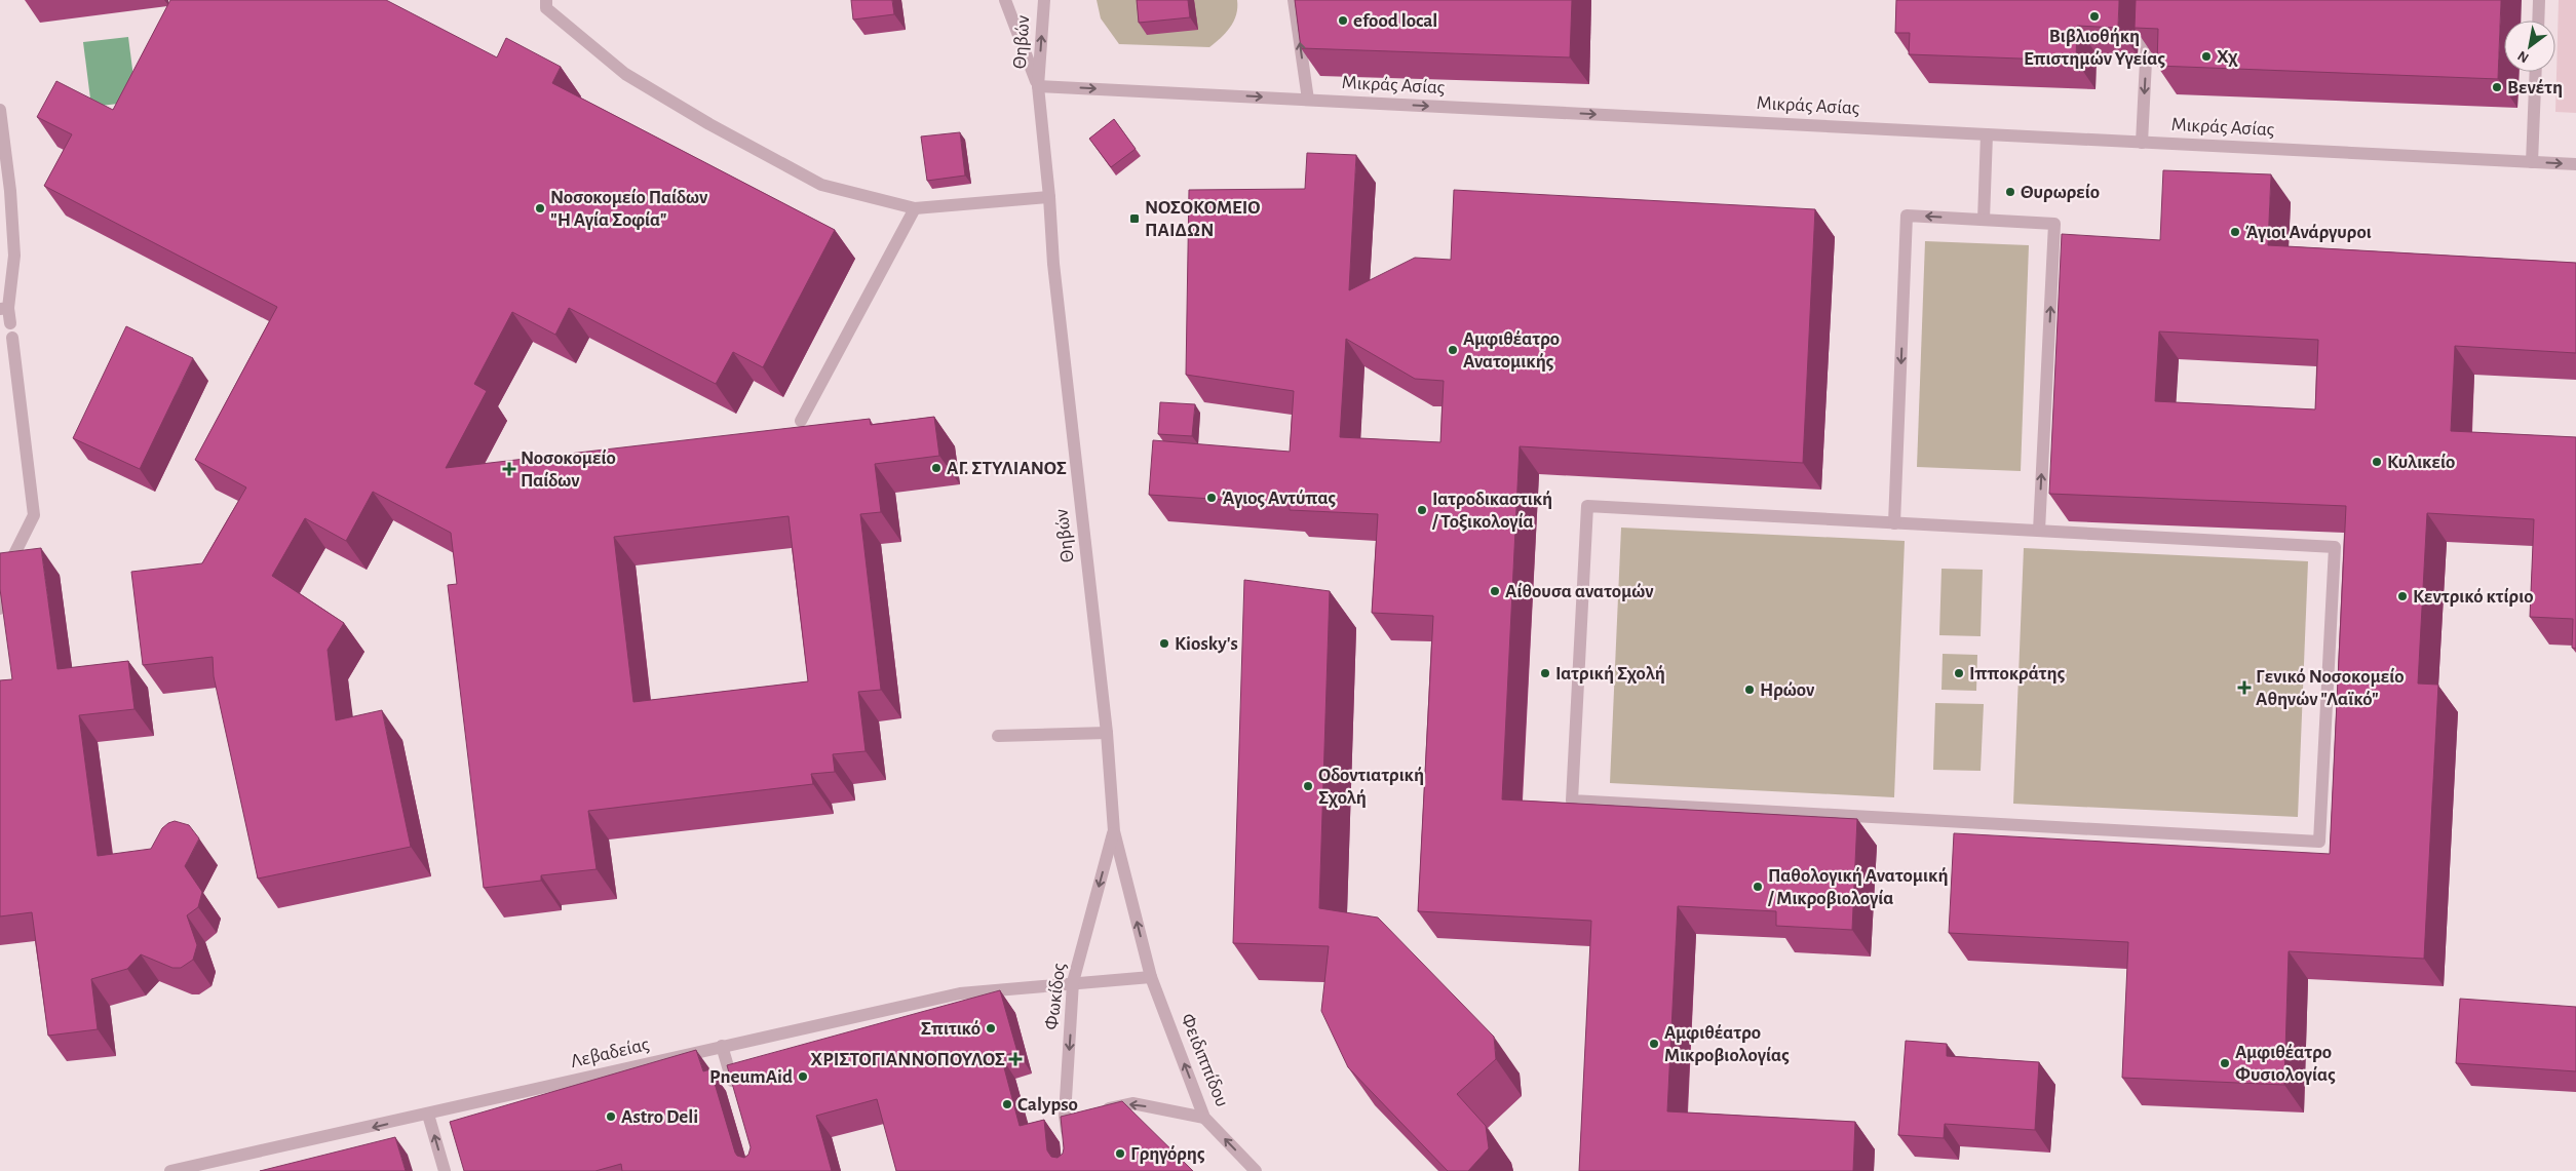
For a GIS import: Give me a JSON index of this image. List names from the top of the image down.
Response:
{
  "streets": {
    "street": [
      "Θηβών",
      "Μικράς Ασίας",
      "Φωκίδος",
      "Λεβαδείας",
      "Φειδιππίδου"
    ]
  },
  "crossings": [
    ["Θηβών", "Μικράς Ασίας"],
    ["Θηβών", "Φωκίδος"],
    ["Θηβών", "Λεβαδείας"],
    ["Θηβών", "Φειδιππίδου"],
    ["Φωκίδος", "Λεβαδείας"],
    ["Λεβαδείας", "Φειδιππίδου"]
  ],
  "one_way": ["Μικράς Ασίας", "Φωκίδος", "Φειδιππίδου"],
  "places": {
    "other": [
      "Βιβλιοθήκη Επιστημών Υγείας",
      "efood local",
      "Χχ",
      "Βενέτη",
      "Θυρωρείο",
      "Νοσοκομείο Παίδων \"Η Αγία Σοφία\"",
      "Άγιοι Ανάργυροι",
      "Αμφιθέατρο Ανατομικής",
      "Κυλικείο",
      "ΑΓ. ΣΤΥΛΙΑΝΟΣ",
      "Άγιος Αντύπας",
      "Ιατροδικαστική / Τοξικολογία",
      "Αίθουσα ανατομών",
      "Κεντρικό κτίριο",
      "Kiosky's",
      "Ιατρική Σχολή",
      "Ιπποκράτης",
      "Ηρώον",
      "Οδοντιατρική Σχολή",
      "Παθολογική Ανατομική / Μικροβιολογία",
      "Σπιτικό",
      "Αμφιθέατρο Μικροβιολογίας",
      "Αμφιθέατρο Φυσιολογίας",
      "PneumAid",
      "Calypso",
      "Astro Deli",
      "Γρηγόρης"
    ],
    "transit": ["ΝΟΣΟΚΟΜΕΙΟ ΠΑΙΔΩΝ"],
    "health": ["Νοσοκομείο Παίδων", "Γενικό Νοσοκομείο Αθηνών \"Λαϊκό\"", "ΧΡΙΣΤΟΓΙΑΝΝΟΠΟΥΛΟΣ"]
  },
  "north": "bottom left"
}
